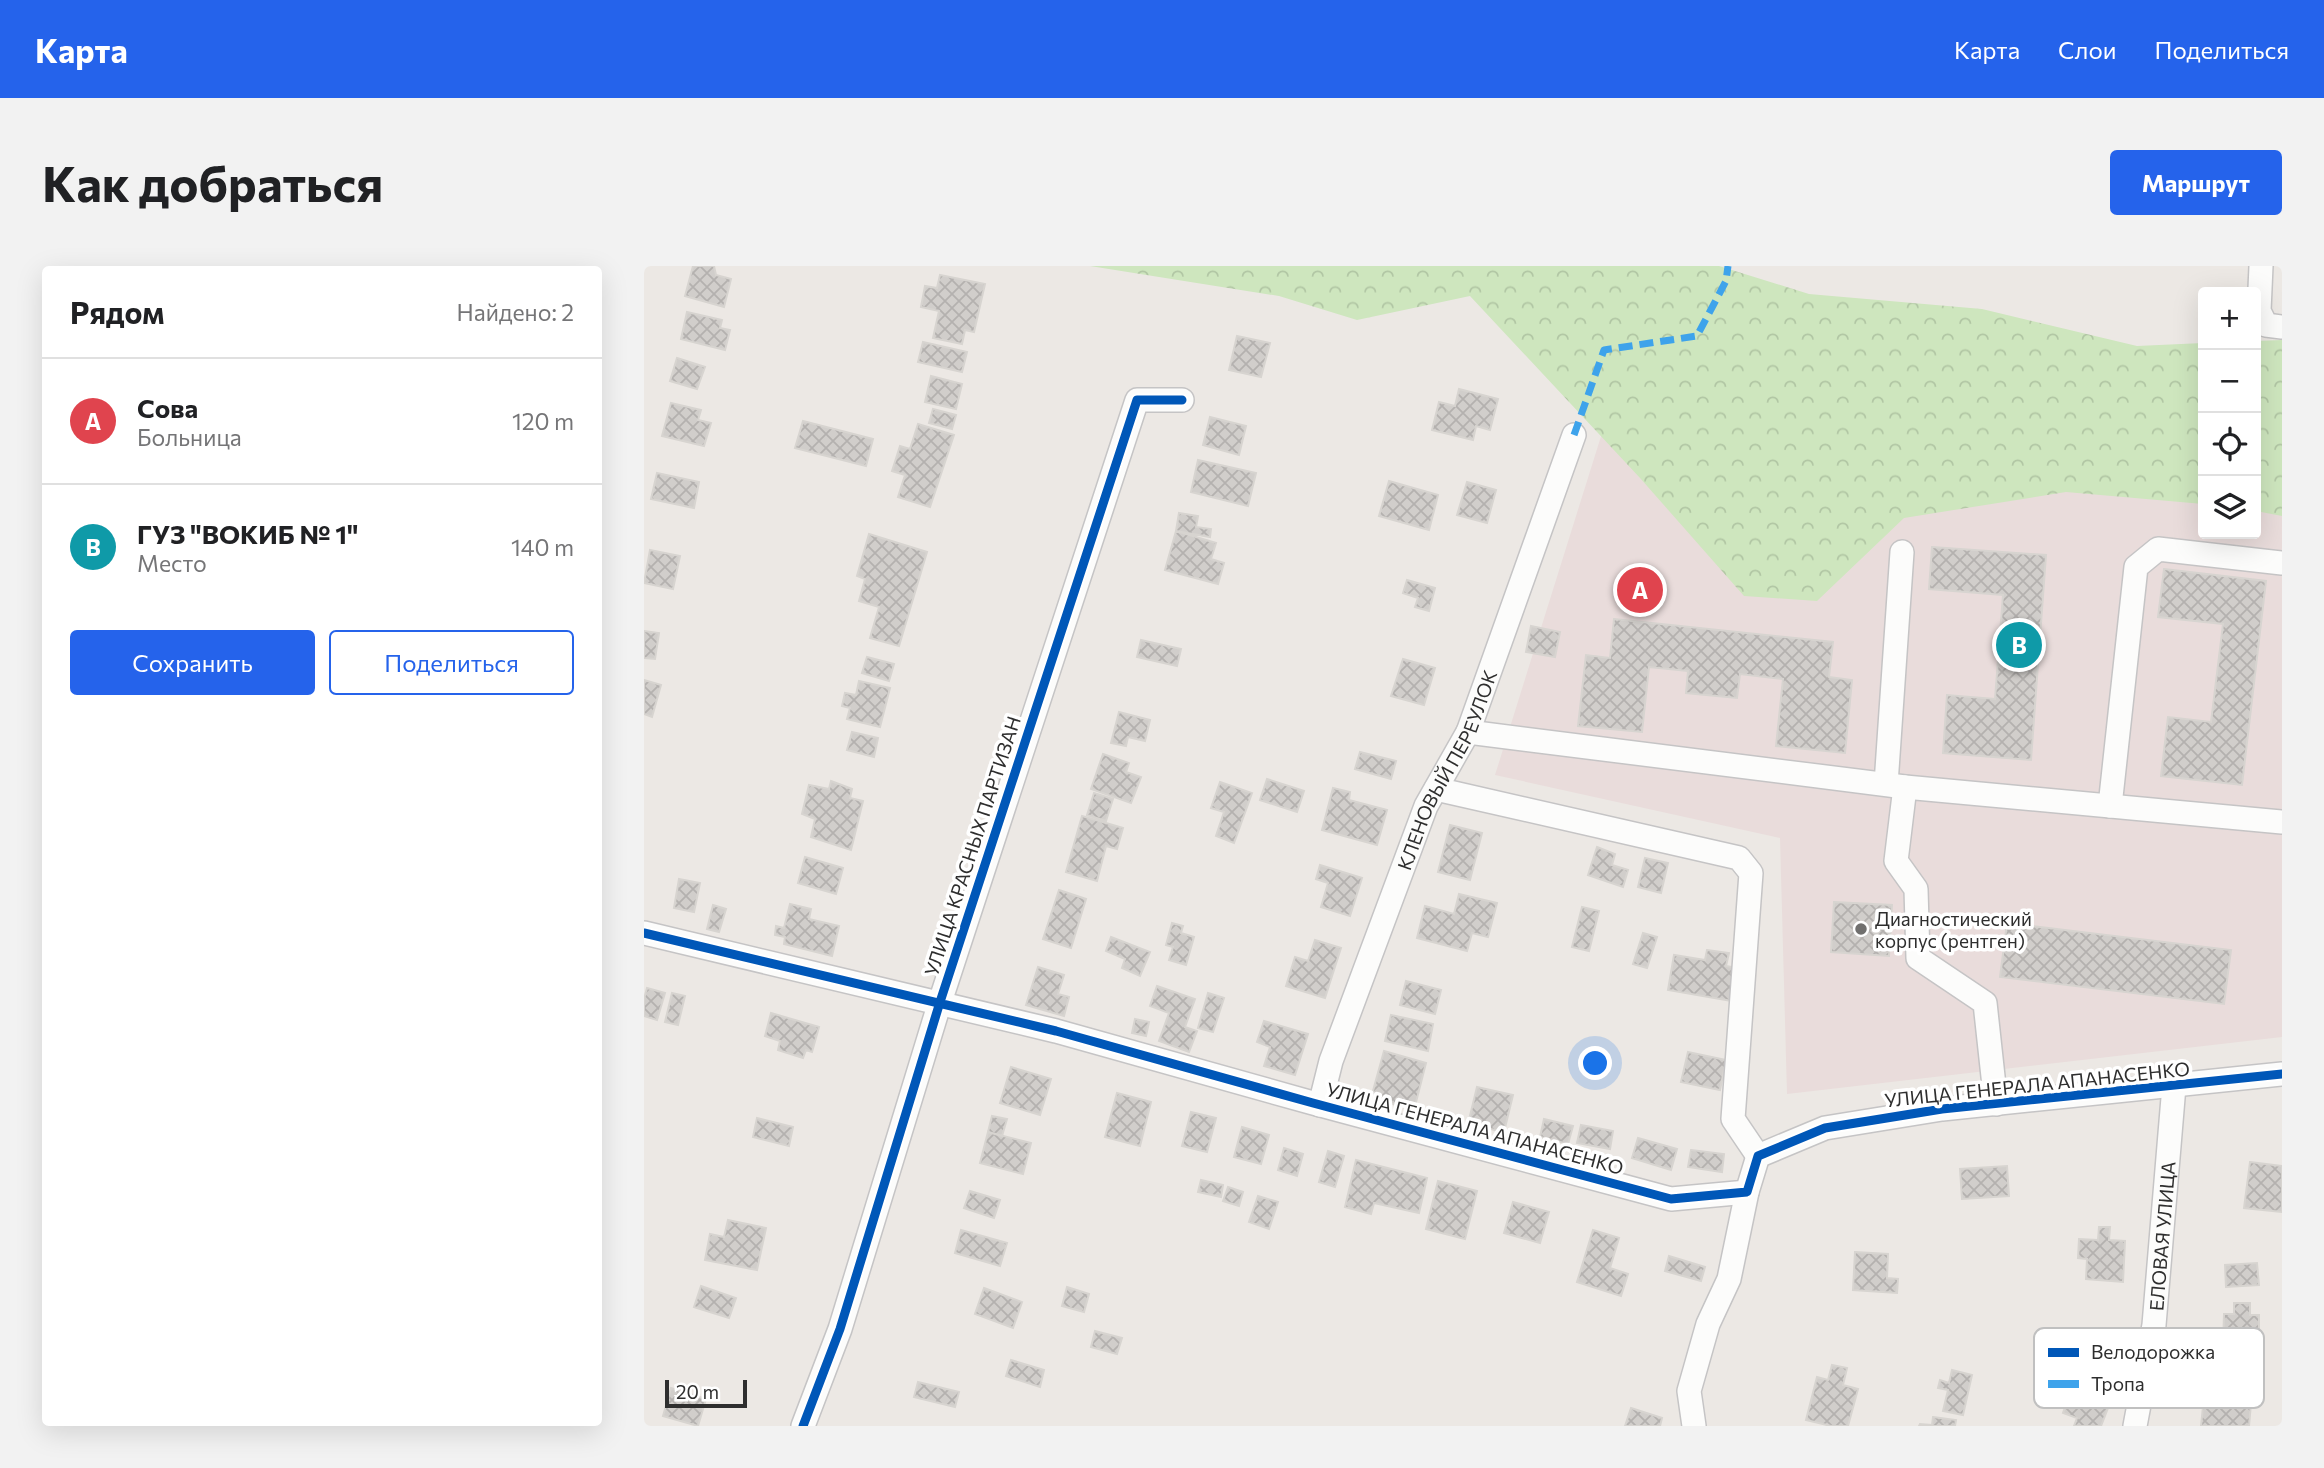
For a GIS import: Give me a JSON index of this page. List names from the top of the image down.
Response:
{
  "streets": {
    "street": [
      "КЛЕНОВЫЙ ПЕРЕУЛОК",
      "УЛИЦА КРАСНЫХ ПАРТИЗАН",
      "УЛИЦА ГЕНЕРАЛА АПАНАСЕНКО",
      "ЕЛОВАЯ УЛИЦА"
    ]
  },
  "crossings": [
    ["КЛЕНОВЫЙ ПЕРЕУЛОК", "УЛИЦА ГЕНЕРАЛА АПАНАСЕНКО"],
    ["УЛИЦА КРАСНЫХ ПАРТИЗАН", "УЛИЦА ГЕНЕРАЛА АПАНАСЕНКО"],
    ["УЛИЦА ГЕНЕРАЛА АПАНАСЕНКО", "ЕЛОВАЯ УЛИЦА"]
  ],
  "places": ["Диагностический корпус (рентген)"],
  "legend": ["Велодорожка", "Тропа"],
  "scale_bar": "20 m",
  "page": {
    "header": "Карта",
    "nav": ["Карта", "Слои", "Поделиться"],
    "buttons": [
      "Маршрут",
      ["Сохранить", "Поделиться"]
    ],
    "title": "Как добраться",
    "heading": ["Рядом", "Найдено: 2"],
    "map_buttons": ["+", "−"],
    "list": [
      {
        "mark": "A",
        "name": "Сова",
        "note": "Больница",
        "value": "120 m"
      },
      {
        "mark": "B",
        "name": "ГУЗ \"ВОКИБ № 1\"",
        "note": "Место",
        "value": "140 m"
      }
    ],
    "pins": ["A", "B"],
    "scale": "20 m"
  }
}
